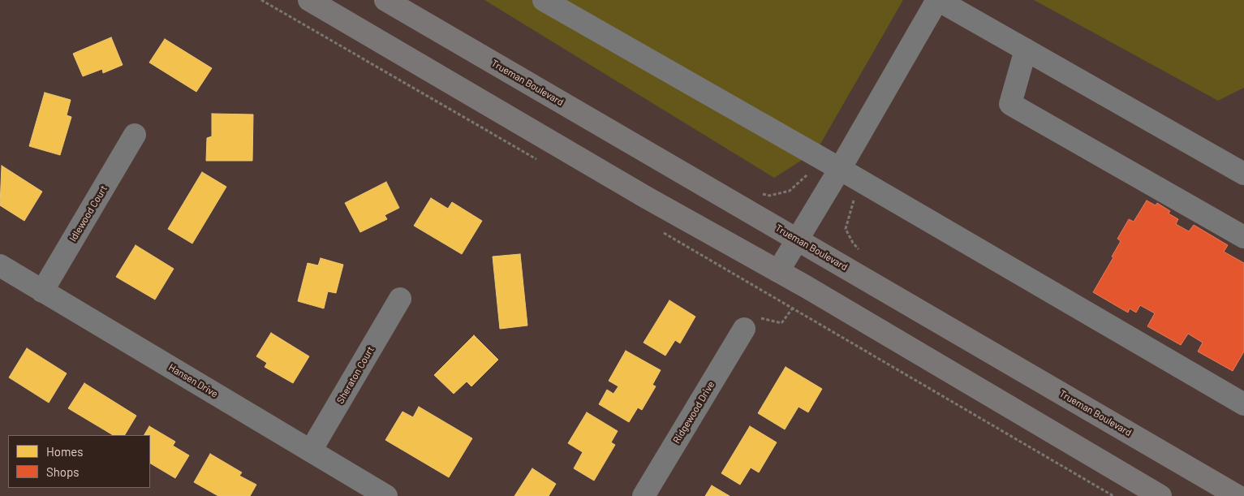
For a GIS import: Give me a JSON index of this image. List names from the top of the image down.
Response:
{
  "streets": {
    "main road": ["Trueman Boulevard"],
    "street": [
      "Idlewood Court",
      "Sheraton Court",
      "Hansen Drive",
      "Ridgewood Drive"
    ]
  },
  "crossings": [
    ["Idlewood Court", "Hansen Drive"],
    ["Sheraton Court", "Hansen Drive"]
  ],
  "legend": ["Homes", "Shops"]
}
